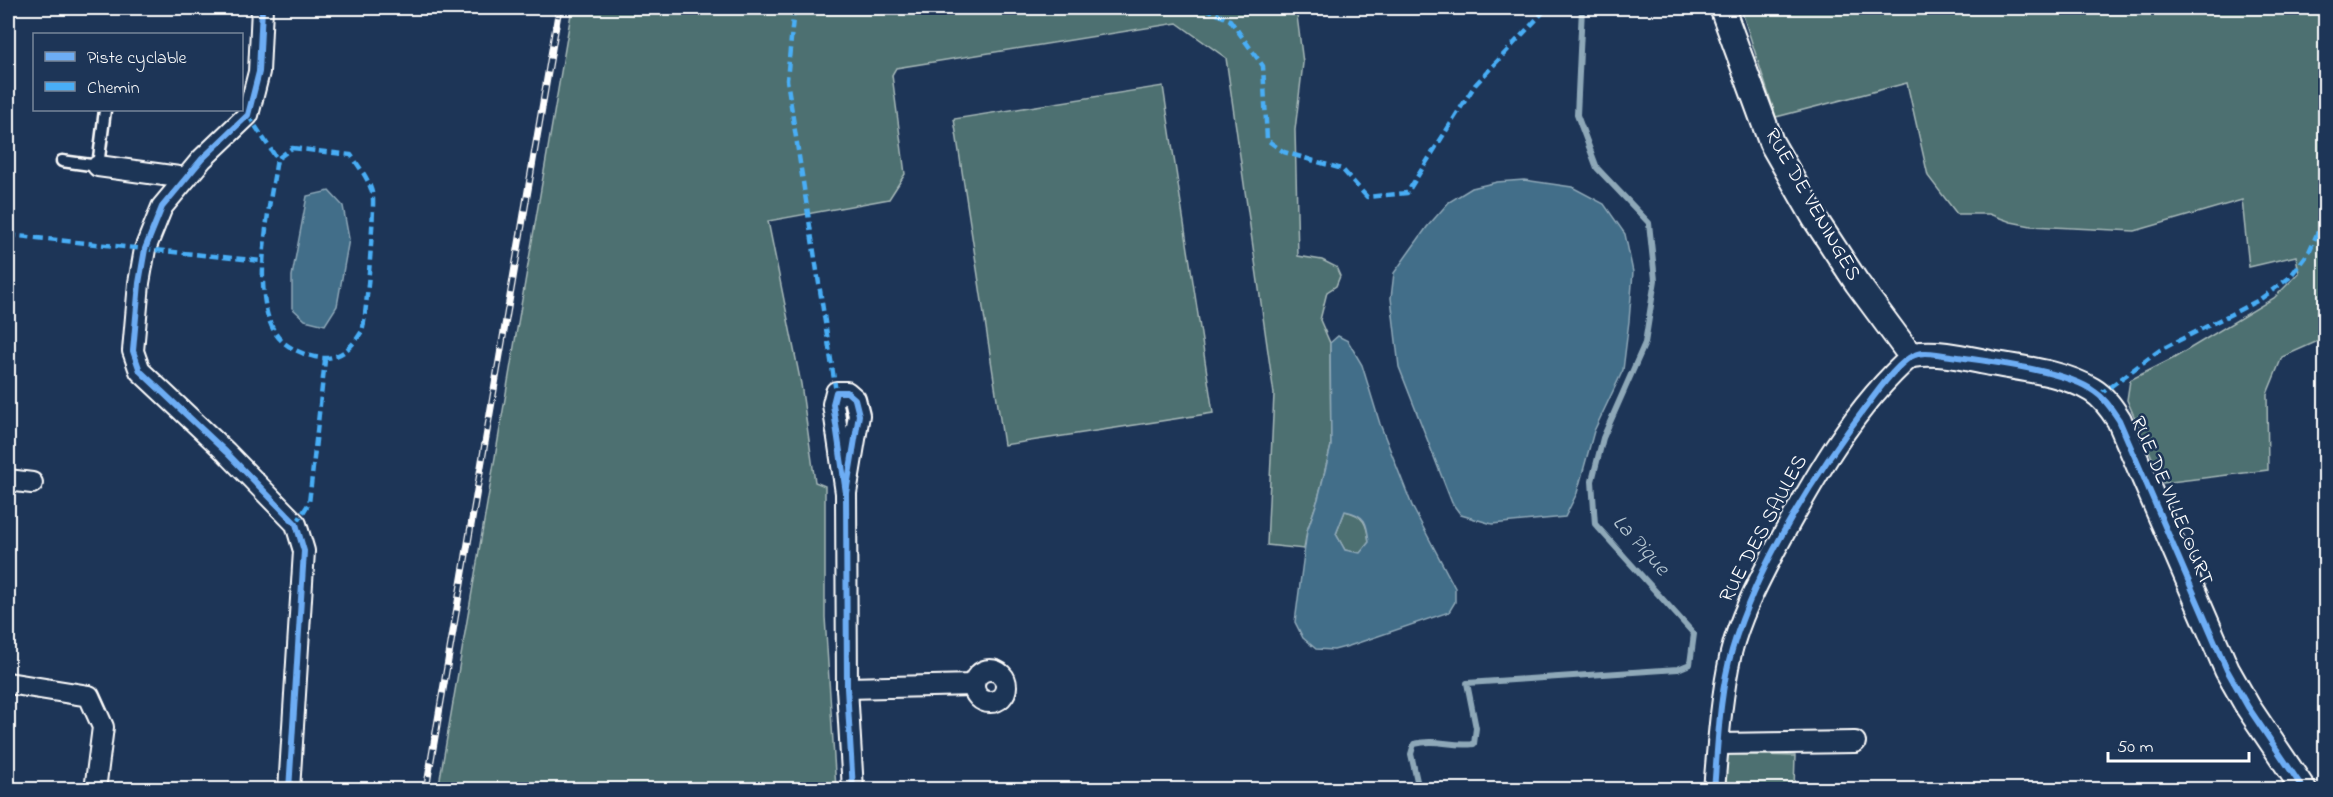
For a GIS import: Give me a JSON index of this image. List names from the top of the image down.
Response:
{
  "streets": {
    "street": ["RUE DE VENINGES", "RUE DE VILLECOURT", "RUE DES SAULES"]
  },
  "crossings": [
    ["RUE DE VENINGES", "RUE DE VILLECOURT"],
    ["RUE DE VENINGES", "RUE DES SAULES"],
    ["RUE DE VILLECOURT", "RUE DES SAULES"]
  ],
  "water": ["La Pique"],
  "legend": ["Piste cyclable", "Chemin"],
  "scale_bar": "50 m"
}
